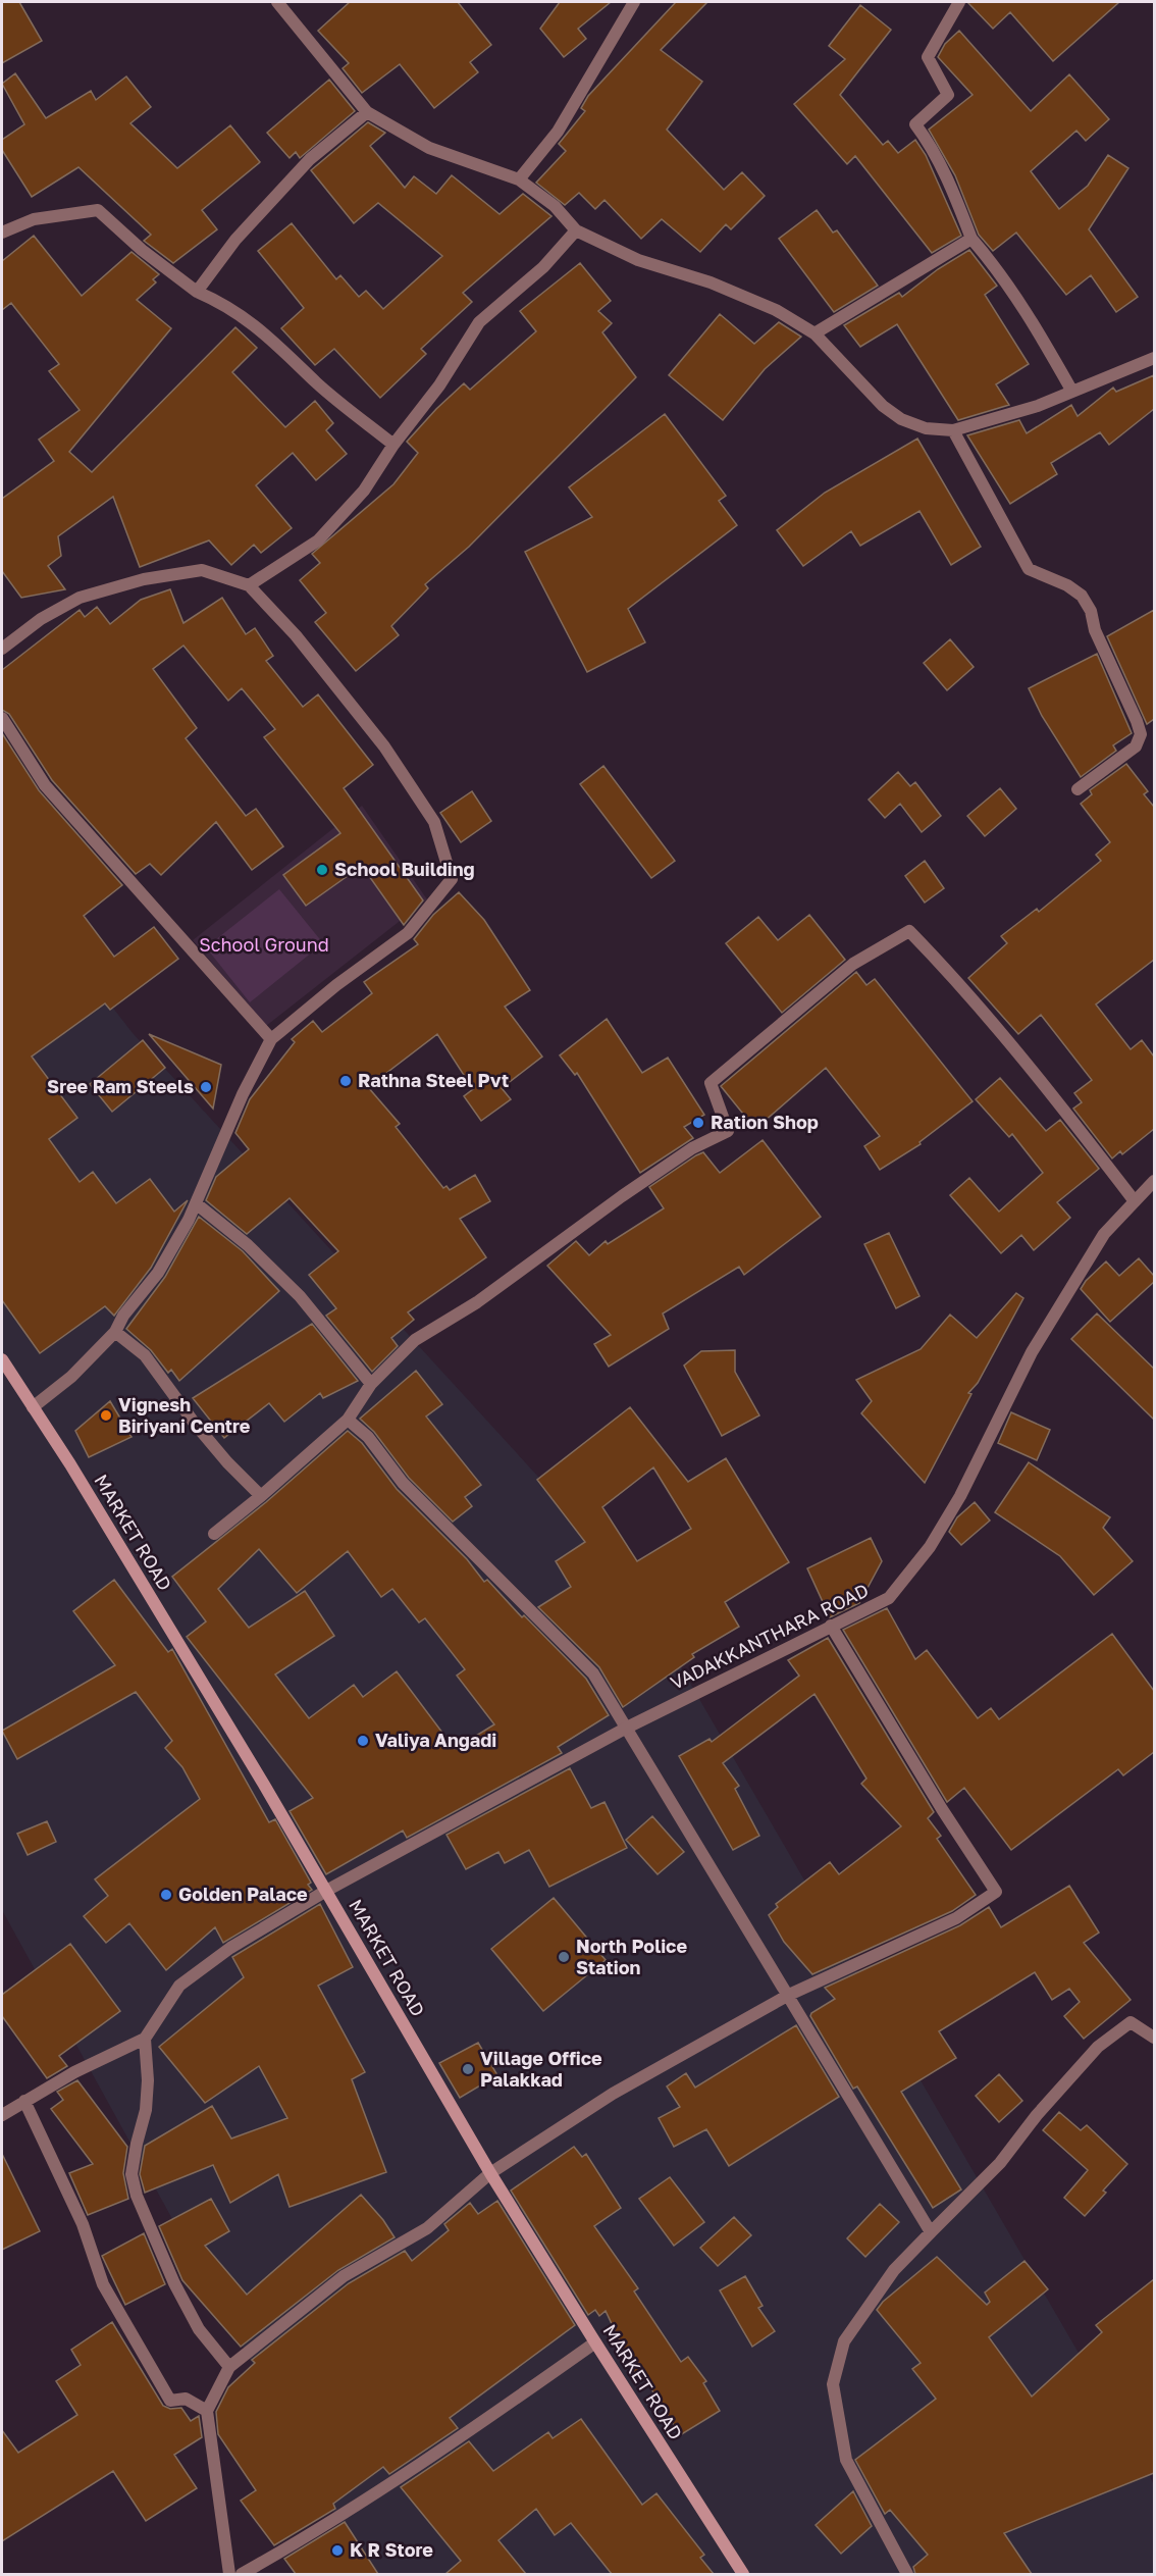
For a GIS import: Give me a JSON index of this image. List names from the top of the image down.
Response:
{
  "streets": {
    "main road": ["MARKET ROAD"],
    "street": ["VADAKKANTHARA ROAD"]
  },
  "crossings": [
    ["MARKET ROAD", "VADAKKANTHARA ROAD"]
  ],
  "parks": ["School Ground"],
  "places": [
    "School Building",
    "Rathna Steel Pvt",
    "Sree Ram Steels",
    "Ration Shop",
    "Vignesh Biriyani Centre",
    "Valiya Angadi",
    "Golden Palace",
    "North Police Station",
    "Village Office Palakkad",
    "K R Store"
  ]
}
